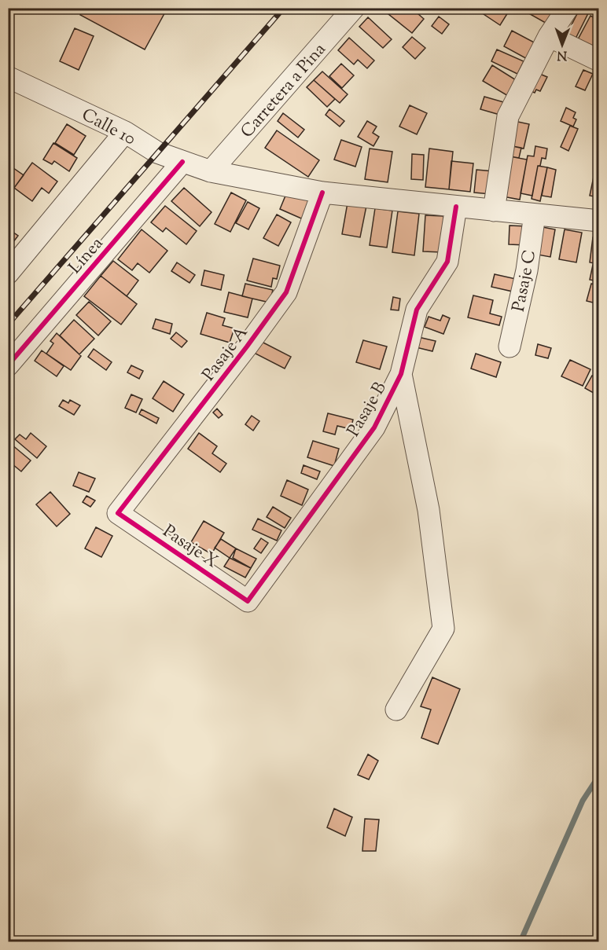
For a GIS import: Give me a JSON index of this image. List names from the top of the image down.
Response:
{
  "streets": {
    "street": [
      "Carretera a Pina",
      "Calle 10",
      "Línea",
      "Pasaje C",
      "Pasaje A",
      "Pasaje B",
      "Pasaje X"
    ]
  },
  "crossings": [
    ["Carretera a Pina", "Calle 10"],
    ["Calle 10", "Línea"],
    ["Calle 10", "Pasaje C"],
    ["Calle 10", "Pasaje A"],
    ["Calle 10", "Pasaje B"],
    ["Pasaje A", "Pasaje X"],
    ["Pasaje B", "Pasaje X"]
  ],
  "north": "bottom"
}
